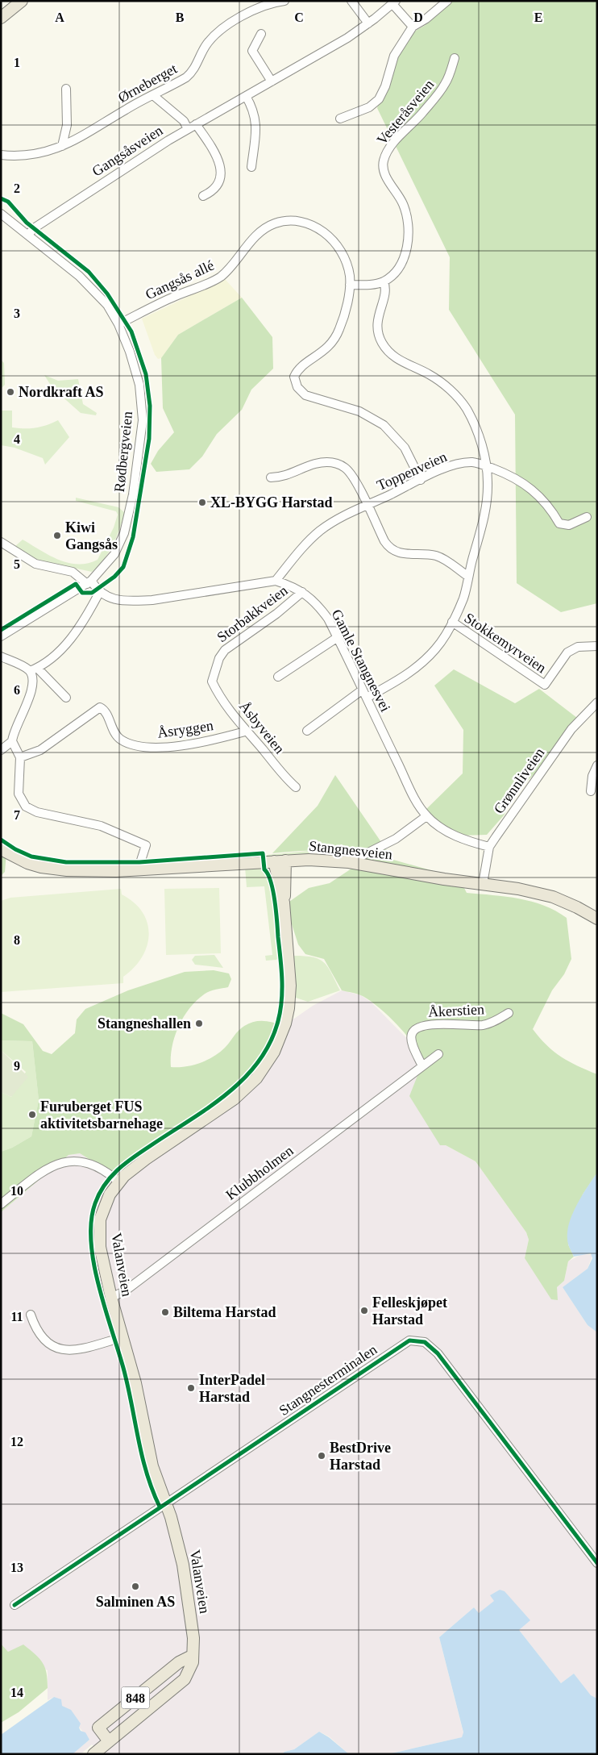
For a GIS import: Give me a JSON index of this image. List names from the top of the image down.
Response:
{
  "streets": {
    "main road": ["Stangnesveien", "Valanveien", "848"],
    "street": [
      "Ørneberget",
      "Vesteråsveien",
      "Gangsåsveien",
      "Gangsås allé",
      "Rødbergveien",
      "Toppenveien",
      "Storbakkveien",
      "Stokkemyrveien",
      "Gamle Stangnesvei",
      "Åsbyveien",
      "Åsryggen",
      "Grønnliveien",
      "Åkerstien",
      "Klubbholmen",
      "Stangnesterminalen"
    ]
  },
  "crossings": [
    ["Vesteråsveien", "Stokkemyrveien"],
    ["Gangsåsveien", "Rødbergveien"],
    ["Gangsås allé", "Rødbergveien"],
    ["Gangsås allé", "Toppenveien"],
    ["Toppenveien", "Stokkemyrveien"],
    ["Toppenveien", "Gamle Stangnesvei"],
    ["Storbakkveien", "Gamle Stangnesvei"],
    ["Storbakkveien", "Åsbyveien"],
    ["Stokkemyrveien", "Gamle Stangnesvei"],
    ["Gamle Stangnesvei", "Grønnliveien"],
    ["Åsbyveien", "Åsryggen"],
    ["Grønnliveien", "Stangnesveien"],
    ["Stangnesveien", "Valanveien"],
    ["Åkerstien", "Klubbholmen"],
    ["Klubbholmen", "Valanveien"],
    ["Valanveien", "Stangnesterminalen"],
    ["Valanveien", "848"]
  ],
  "places": [
    "Nordkraft AS",
    "XL-BYGG Harstad",
    "Kiwi Gangsås",
    "Stangneshallen",
    "Furuberget FUS aktivitetsbarnehage",
    "Felleskjøpet Harstad",
    "Biltema Harstad",
    "InterPadel Harstad",
    "BestDrive Harstad",
    "Salminen AS"
  ],
  "grid": {
    "columns": [
      "A",
      "B",
      "C",
      "D",
      "E"
    ],
    "rows": [
      "1",
      "2",
      "3",
      "4",
      "5",
      "6",
      "7",
      "8",
      "9",
      "10",
      "11",
      "12",
      "13",
      "14"
    ]
  }
}
